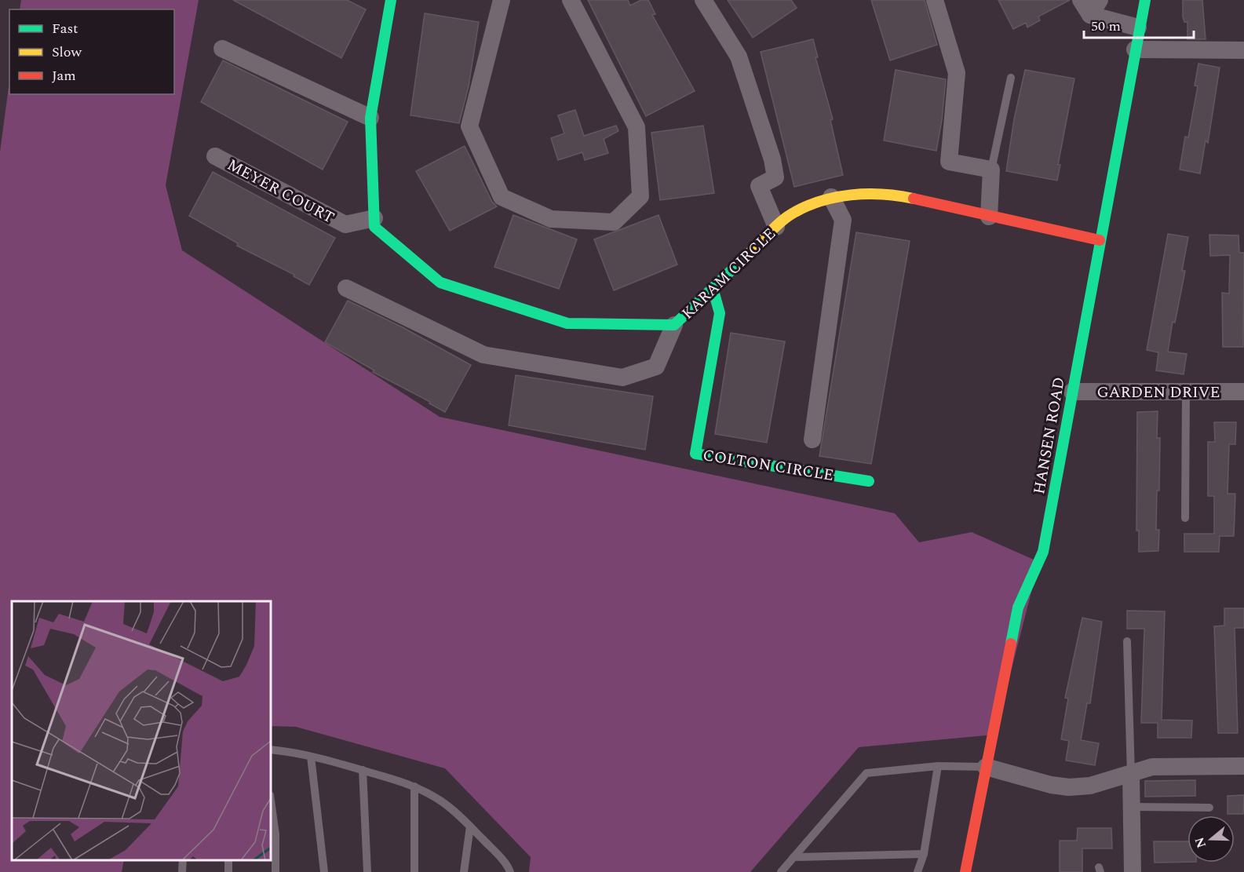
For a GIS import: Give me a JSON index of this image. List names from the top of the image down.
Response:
{
  "streets": {
    "street": [
      "MEYER COURT",
      "KARAM CIRCLE",
      "GARDEN DRIVE",
      "HANSEN ROAD",
      "COLTON CIRCLE"
    ]
  },
  "crossings": [
    ["MEYER COURT", "KARAM CIRCLE"],
    ["KARAM CIRCLE", "HANSEN ROAD"],
    ["KARAM CIRCLE", "COLTON CIRCLE"],
    ["GARDEN DRIVE", "HANSEN ROAD"]
  ],
  "legend": ["Fast", "Slow", "Jam"],
  "scale_bar": "50 m",
  "north": "left"
}
